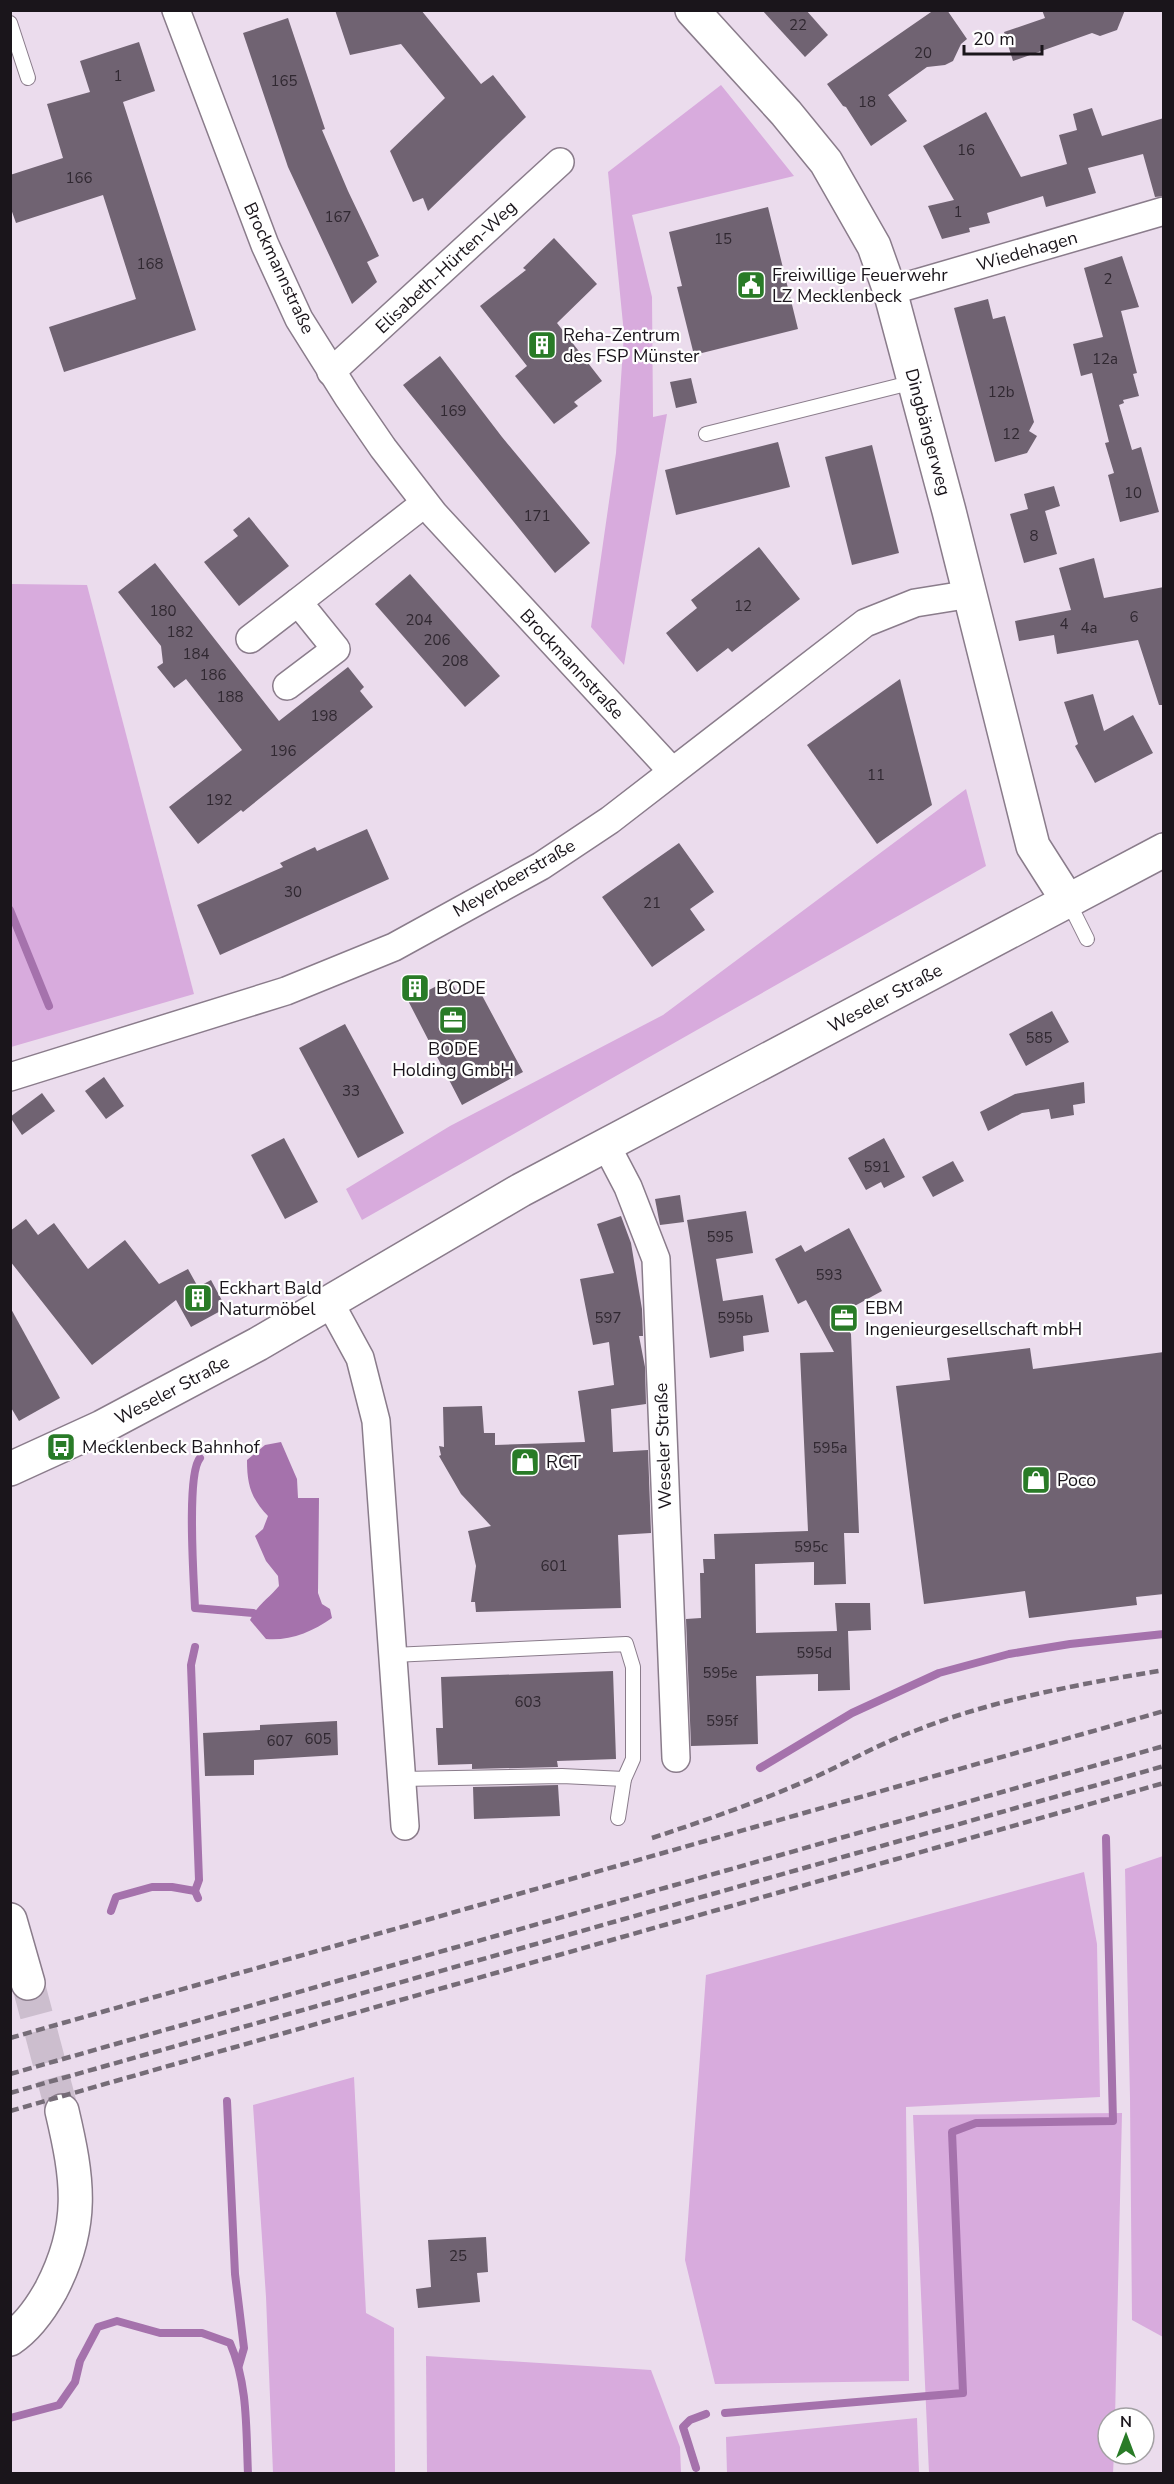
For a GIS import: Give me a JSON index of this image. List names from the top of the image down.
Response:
{
  "streets": {
    "main road": ["Dingbängerweg", "Weseler Straße"],
    "street": [
      "Wiedehagen",
      "Elisabeth-Hürten-Weg",
      "Brockmannstraße",
      "Meyerbeerstraße"
    ]
  },
  "crossings": [
    ["Wiedehagen", "Dingbängerweg"],
    ["Elisabeth-Hürten-Weg", "Brockmannstraße"],
    ["Brockmannstraße", "Meyerbeerstraße"],
    ["Dingbängerweg", "Meyerbeerstraße"],
    ["Dingbängerweg", "Weseler Straße"]
  ],
  "places": {
    "public building": ["Freiwillige Feuerwehr LZ Mecklenbeck"],
    "building": ["Reha-Zentrum des FSP Münster", "BODE", "Eckhart Bald Naturmöbel"],
    "office": ["BODE Holding GmbH", "EBM Ingenieurgesellschaft mbH"],
    "bus stop": ["Mecklenbeck Bahnhof"],
    "shop": ["RCT", "Poco"]
  },
  "house_numbers": [
    "22",
    "20",
    "1",
    "165",
    "18",
    "16",
    "166",
    "1",
    "167",
    "15",
    "168",
    "2",
    "12a",
    "12b",
    "169",
    "12",
    "10",
    "171",
    "8",
    "12",
    "180",
    "6",
    "204",
    "4",
    "4a",
    "182",
    "206",
    "184",
    "208",
    "186",
    "188",
    "198",
    "196",
    "11",
    "192",
    "30",
    "21",
    "585",
    "33",
    "591",
    "595",
    "593",
    "597",
    "595b",
    "595a",
    "595c",
    "601",
    "595d",
    "595e",
    "603",
    "595f",
    "605",
    "607",
    "25"
  ],
  "scale_bar": "20 m",
  "north": "top"
}
